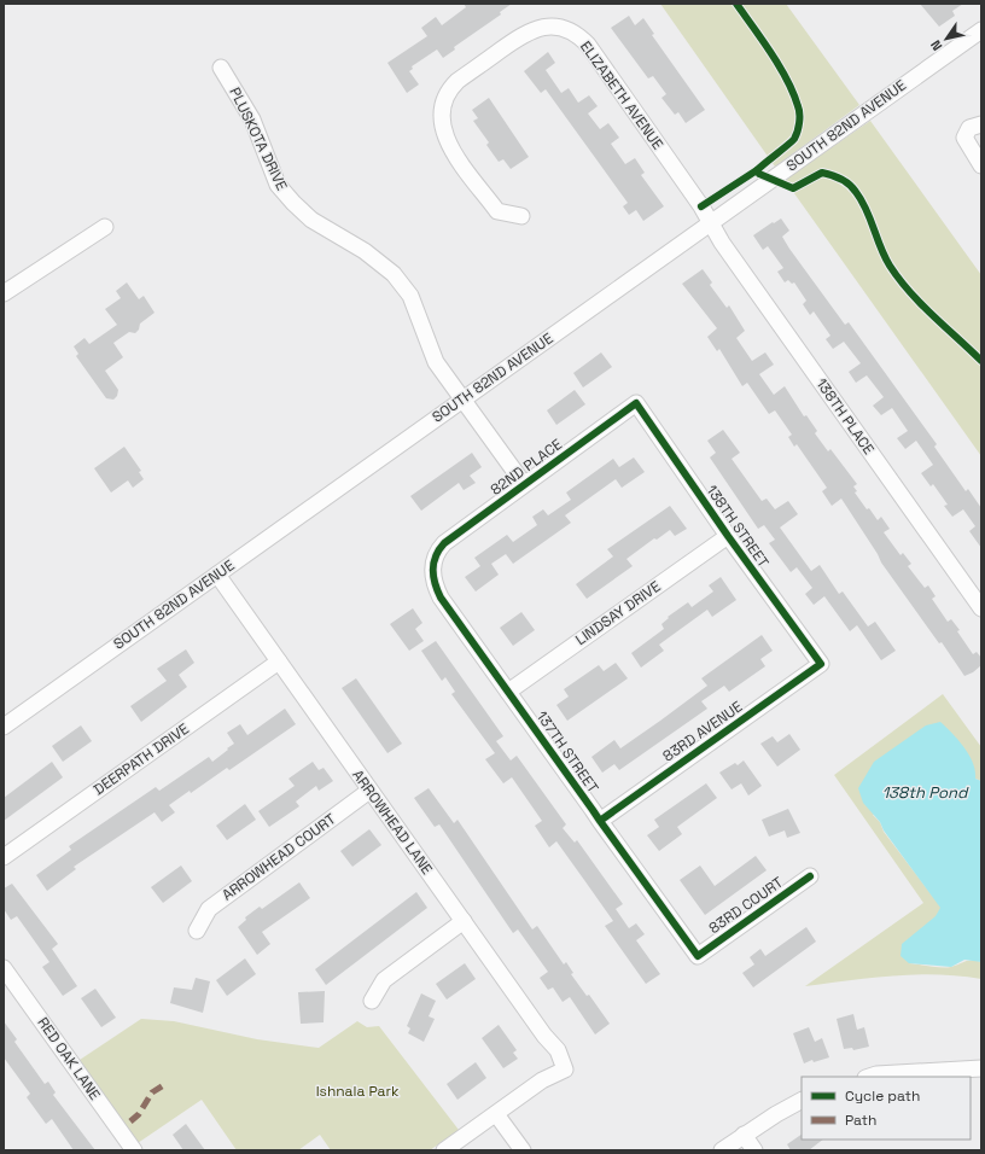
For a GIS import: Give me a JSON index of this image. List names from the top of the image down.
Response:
{
  "streets": {
    "street": [
      "ELIZABETH AVENUE",
      "SOUTH 82ND AVENUE",
      "PLUSKOTA DRIVE",
      "138TH PLACE",
      "82ND PLACE",
      "138TH STREET",
      "LINDSAY DRIVE",
      "83RD AVENUE",
      "137TH STREET",
      "DEERPATH DRIVE",
      "ARROWHEAD LANE",
      "ARROWHEAD COURT",
      "83RD COURT",
      "RED OAK LANE"
    ]
  },
  "crossings": [
    ["ELIZABETH AVENUE", "SOUTH 82ND AVENUE"],
    ["ELIZABETH AVENUE", "138TH PLACE"],
    ["SOUTH 82ND AVENUE", "PLUSKOTA DRIVE"],
    ["SOUTH 82ND AVENUE", "138TH PLACE"],
    ["SOUTH 82ND AVENUE", "ARROWHEAD LANE"],
    ["PLUSKOTA DRIVE", "82ND PLACE"],
    ["82ND PLACE", "138TH STREET"],
    ["82ND PLACE", "137TH STREET"],
    ["138TH STREET", "LINDSAY DRIVE"],
    ["138TH STREET", "83RD AVENUE"],
    ["LINDSAY DRIVE", "137TH STREET"],
    ["83RD AVENUE", "137TH STREET"],
    ["137TH STREET", "83RD COURT"],
    ["DEERPATH DRIVE", "ARROWHEAD LANE"],
    ["ARROWHEAD LANE", "ARROWHEAD COURT"]
  ],
  "water": ["138th Pond"],
  "parks": ["Ishnala Park"],
  "legend": ["Cycle path", "Path"],
  "north": "bottom left"
}
